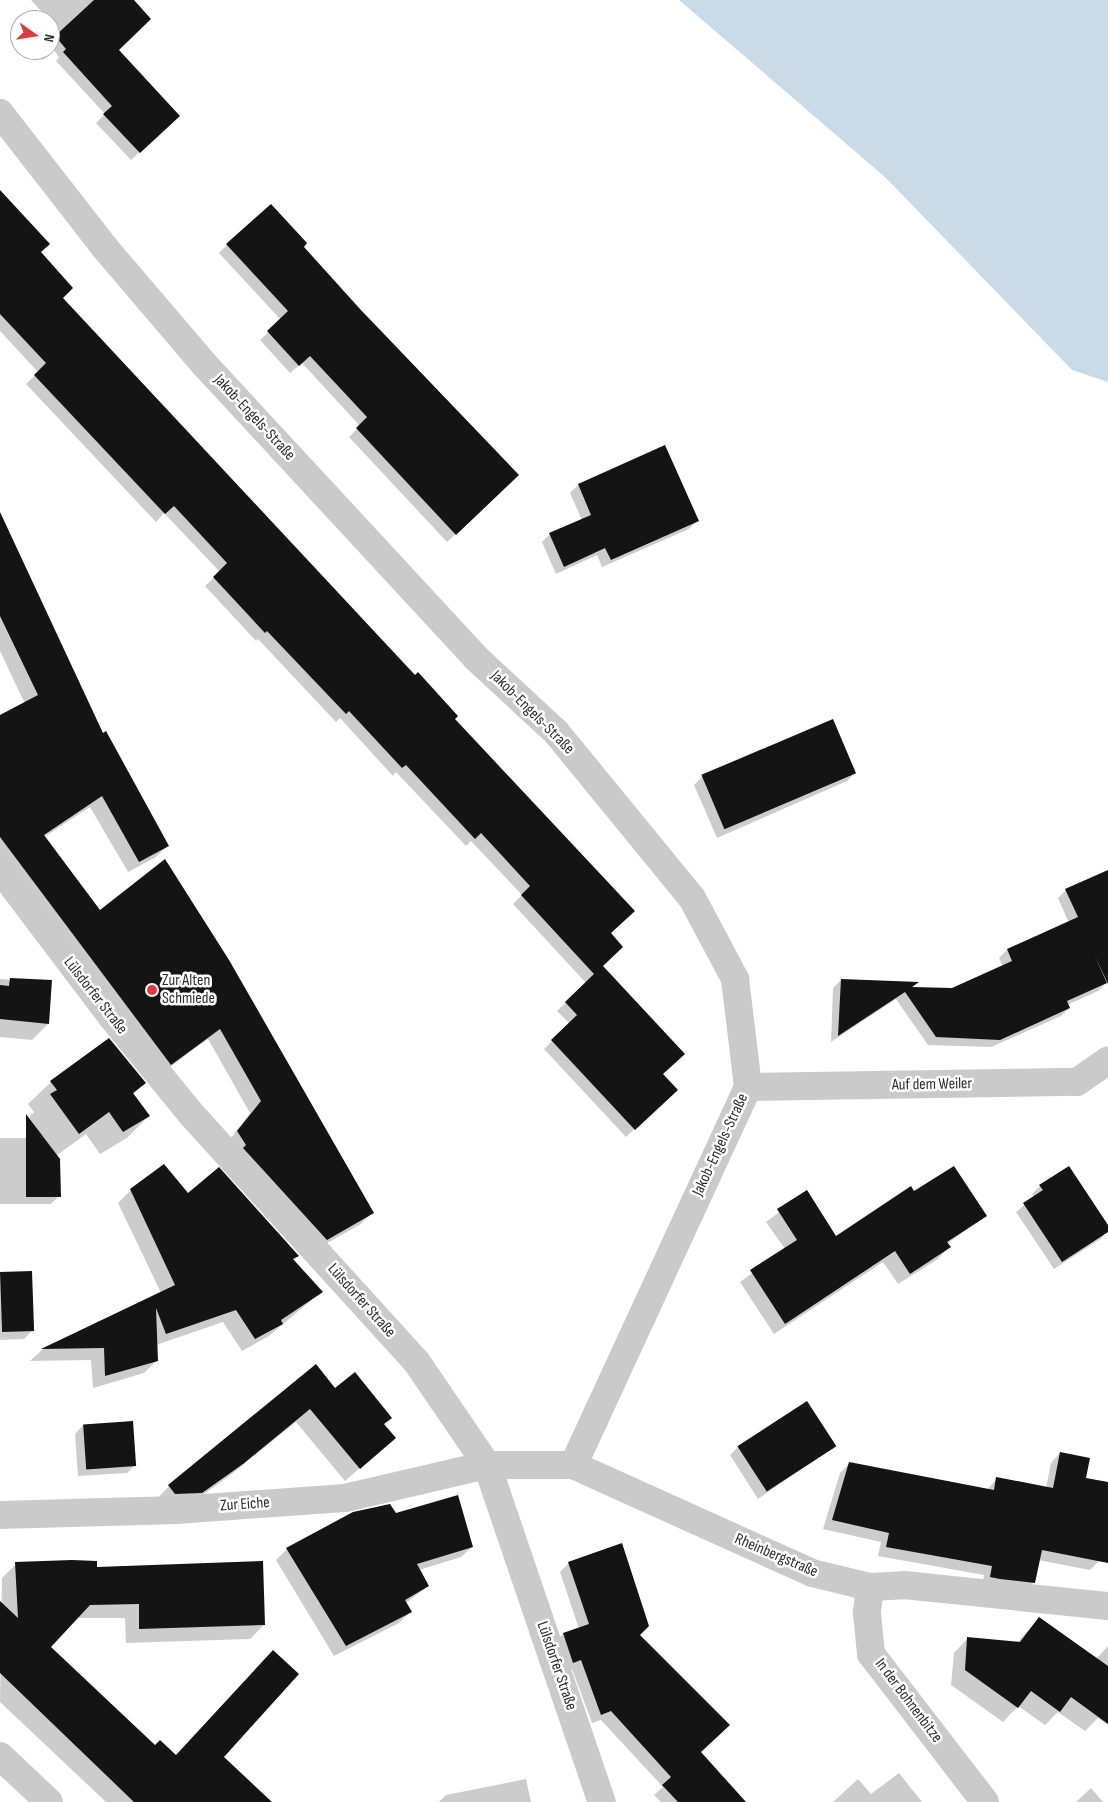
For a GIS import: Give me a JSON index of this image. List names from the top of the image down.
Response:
{
  "streets": {
    "street": [
      "Jakob-Engels-Straße",
      "Lülsdorfer Straße",
      "Auf dem Weiler",
      "Zur Eiche",
      "Rheinbergstraße",
      "In der Bohnenbitze"
    ]
  },
  "crossings": [
    ["Jakob-Engels-Straße", "Auf dem Weiler"],
    ["Jakob-Engels-Straße", "Rheinbergstraße"],
    ["Lülsdorfer Straße", "Zur Eiche"],
    ["Lülsdorfer Straße", "Rheinbergstraße"],
    ["Zur Eiche", "Rheinbergstraße"],
    ["Rheinbergstraße", "In der Bohnenbitze"]
  ],
  "places": ["Zur Alten Schmiede"],
  "north": "right"
}
